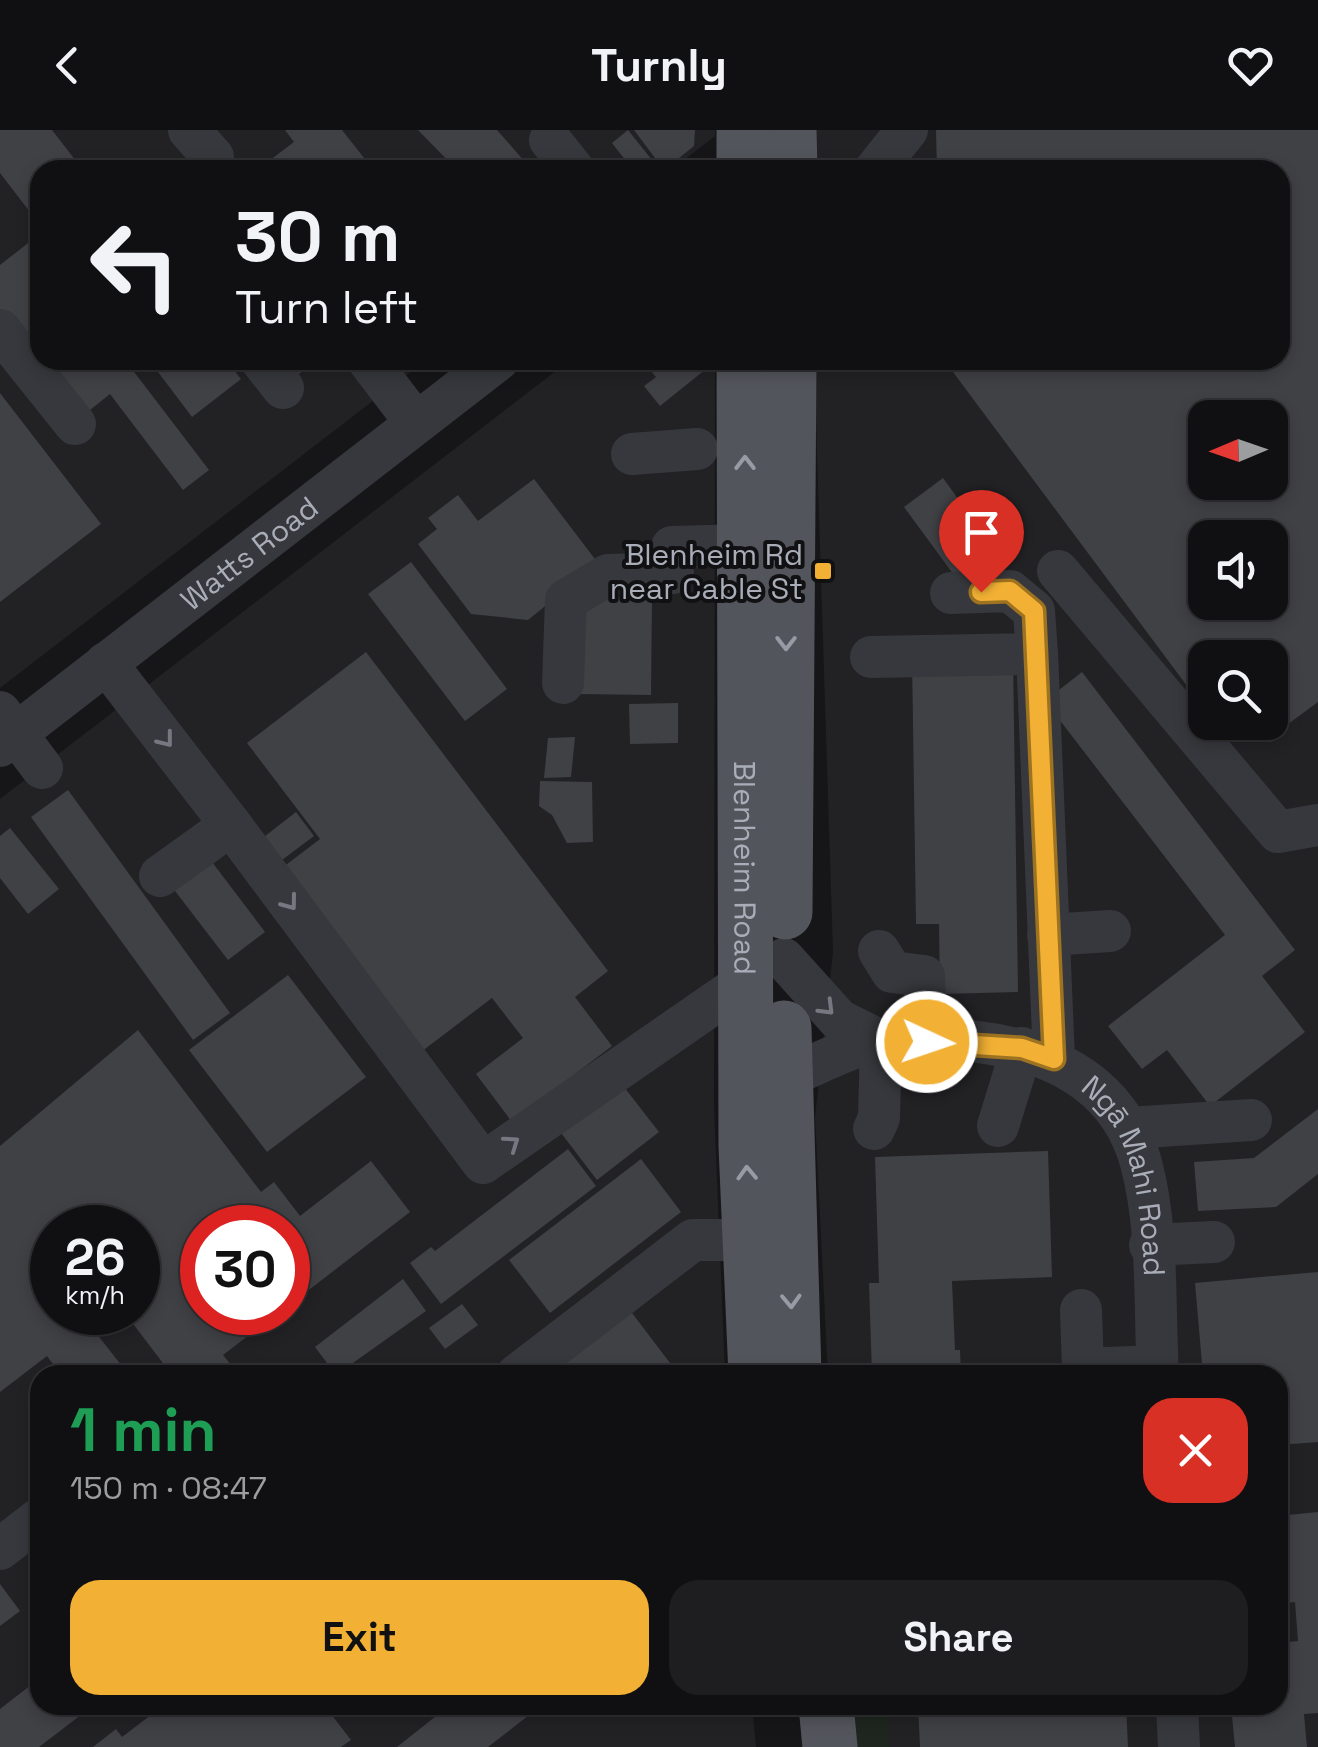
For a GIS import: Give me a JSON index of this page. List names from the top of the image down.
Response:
{
  "streets": {
    "main road": ["Blenheim Road"],
    "street": ["Watts Road", "Ngā Mahi Road"]
  },
  "places": {
    "transit": ["Blenheim Rd near Cable St"]
  },
  "north": "left",
  "page": {
    "header": "Turnly",
    "turn": ["30 m", "Turn left"],
    "speed": "26 km/h",
    "limit": "30",
    "heading": ["1 min", "150 m · 08:47"],
    "buttons": ["Exit", "Share"]
  }
}
